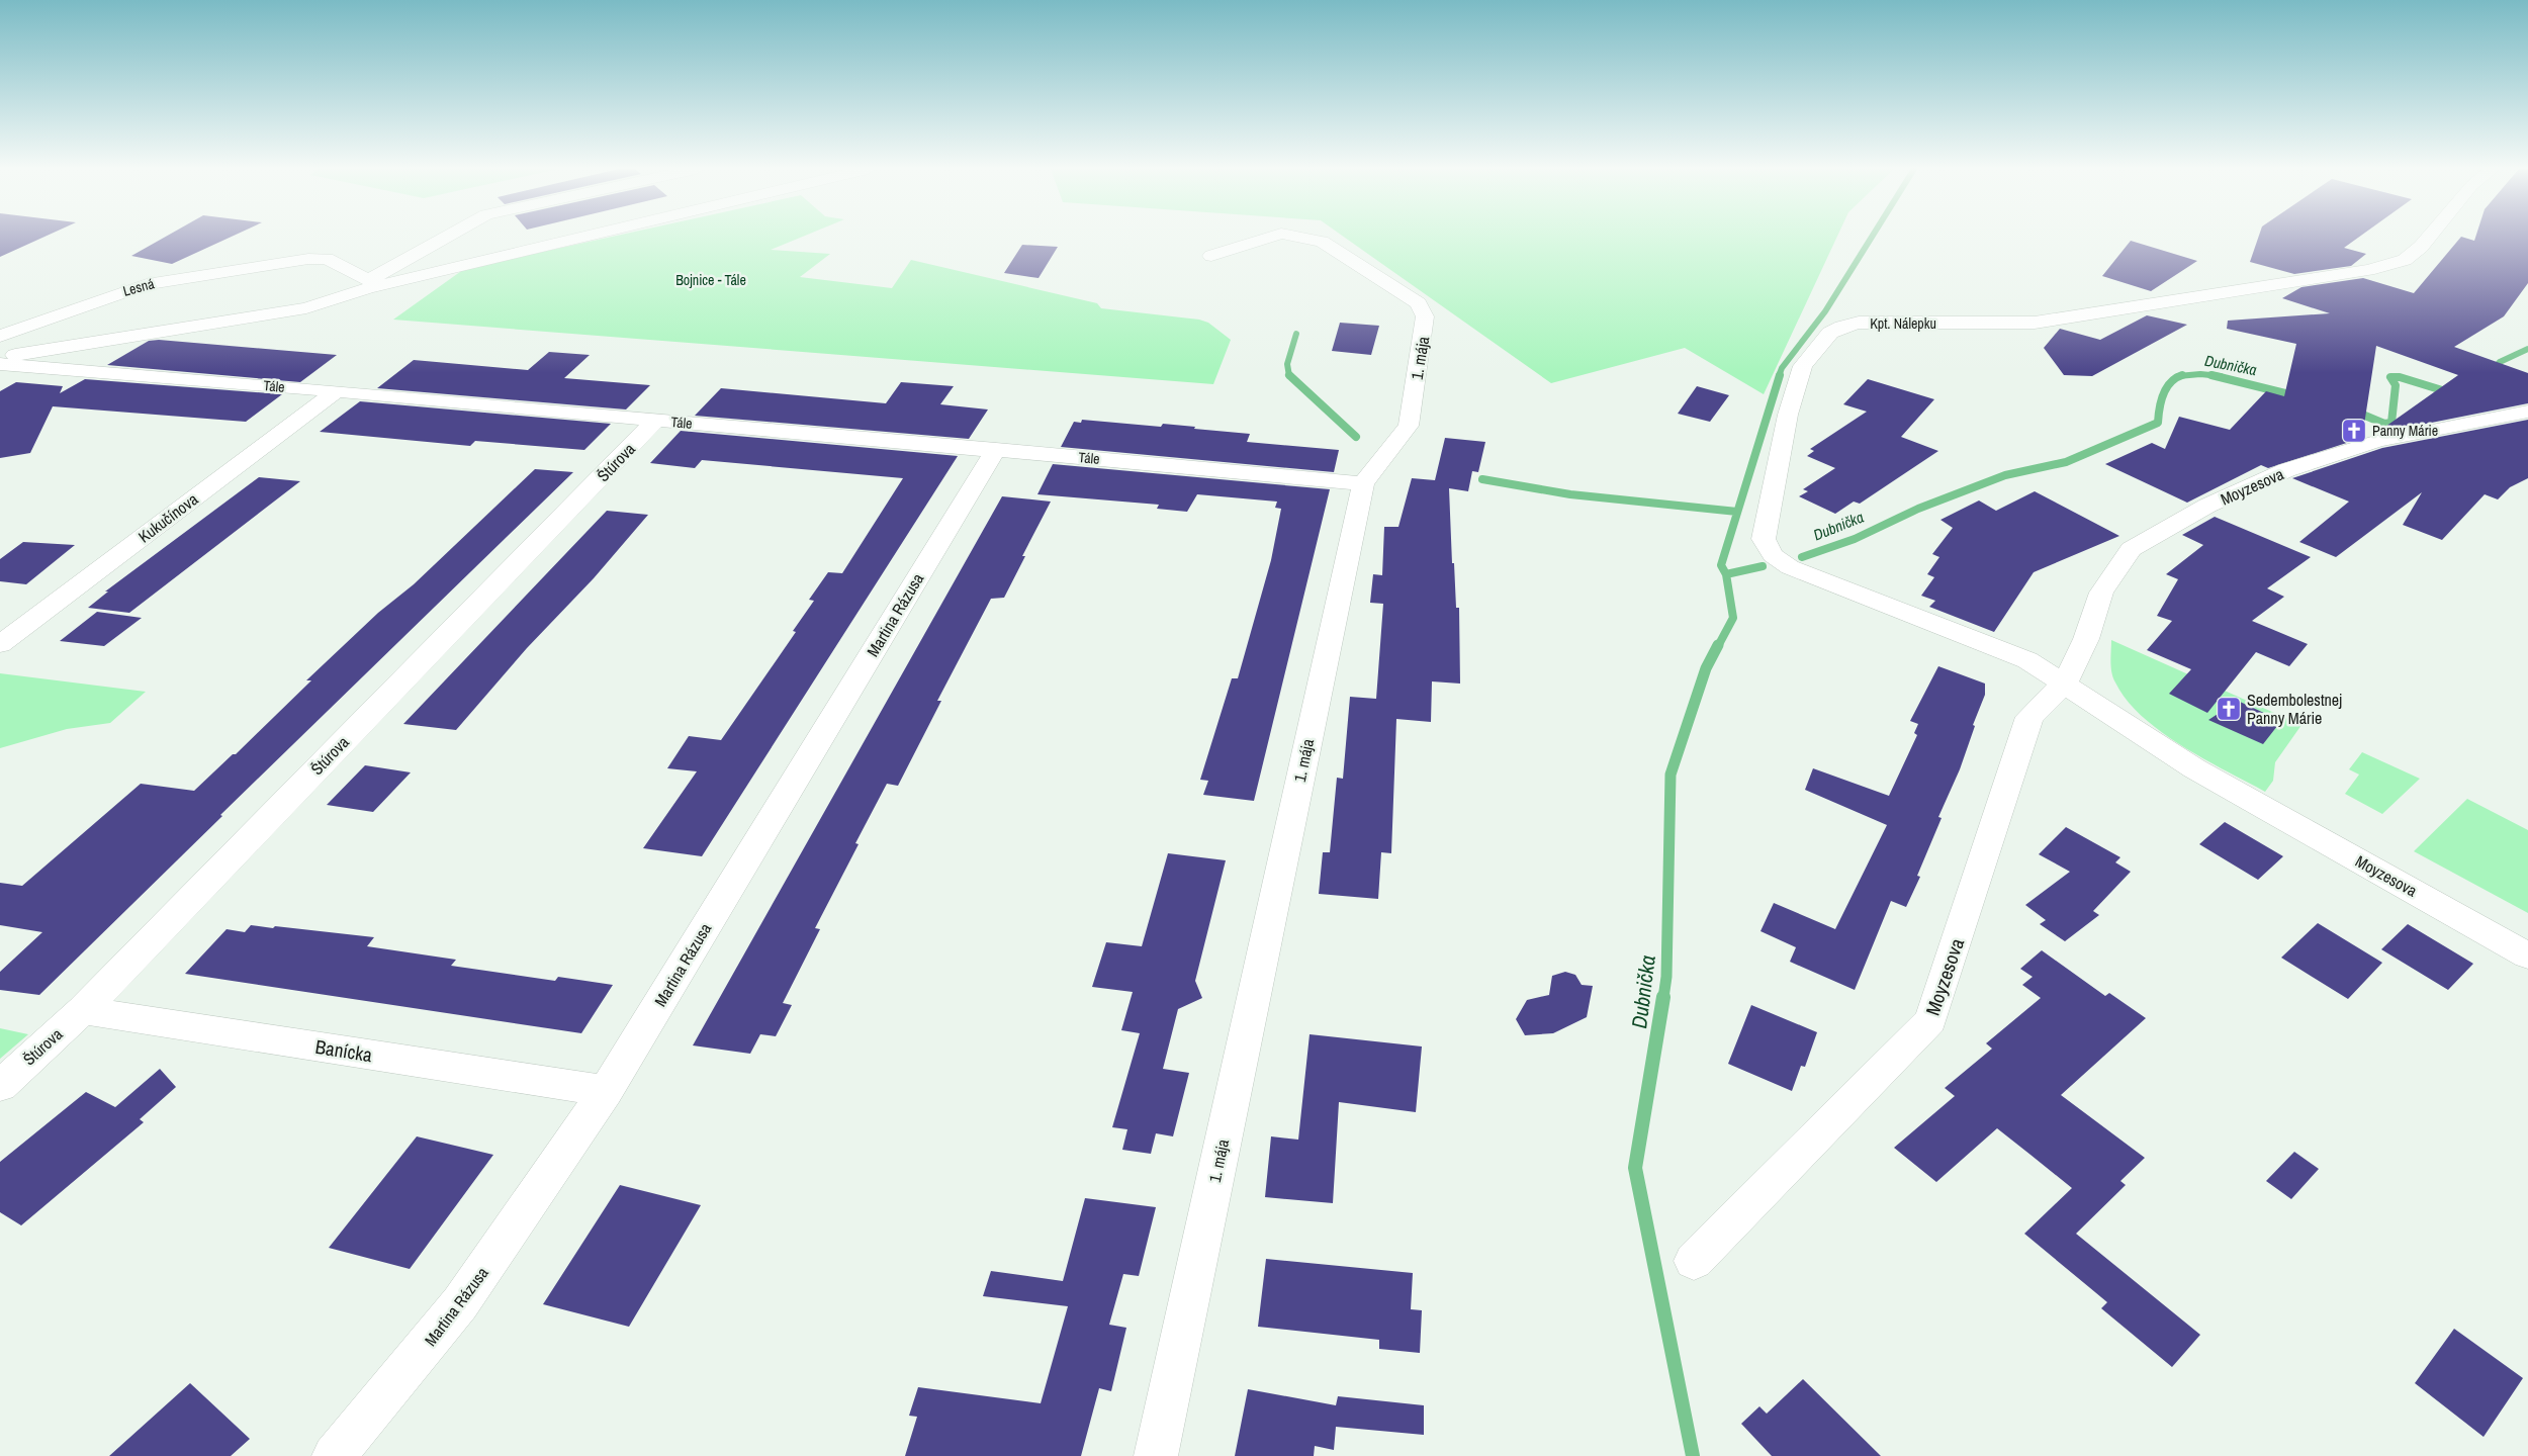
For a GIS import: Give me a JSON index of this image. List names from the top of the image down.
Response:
{
  "streets": {
    "street": [
      "Lesná",
      "Kpt. Nálepku",
      "1. mája",
      "Tále",
      "Štúrova",
      "Moyzesova",
      "Kukučínova",
      "Martina Rázusa",
      "Banícka"
    ]
  },
  "crossings": [
    ["Kpt. Nálepku", "Moyzesova"],
    ["1. mája", "Tále"],
    ["Tále", "Štúrova"],
    ["Tále", "Kukučínova"],
    ["Tále", "Martina Rázusa"],
    ["Štúrova", "Banícka"],
    ["Martina Rázusa", "Banícka"]
  ],
  "water": ["Dubnička"],
  "parks": ["Bojnice - Tále"],
  "places": {
    "church": ["Panny Márie", "Sedembolestnej Panny Márie"]
  }
}
